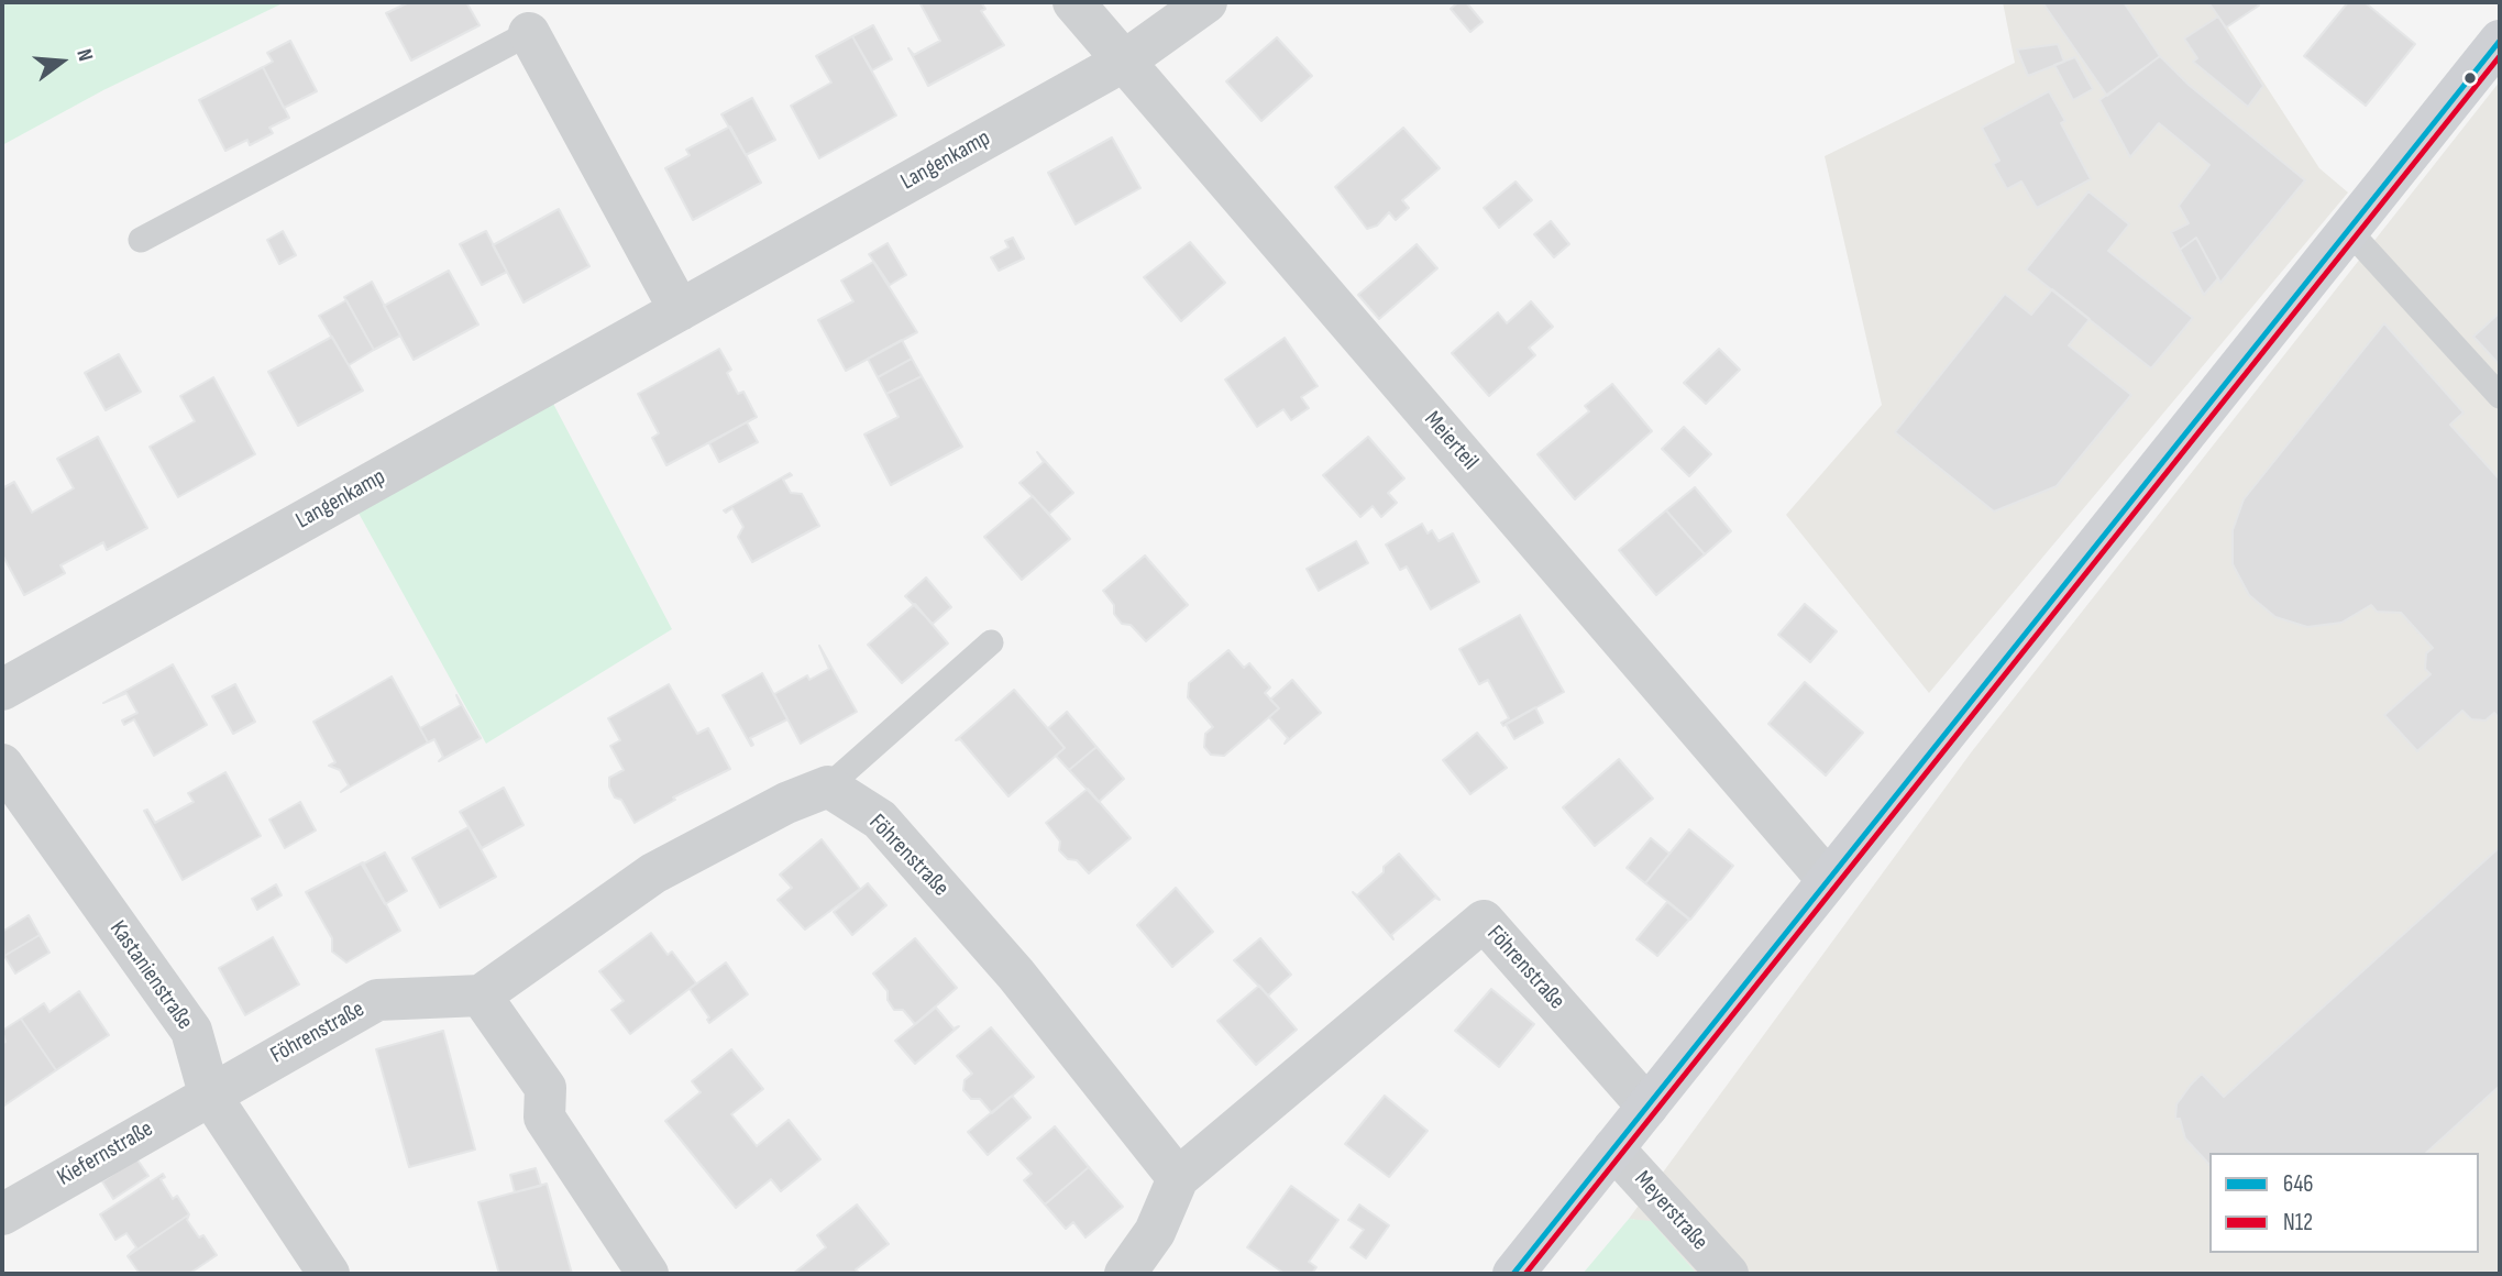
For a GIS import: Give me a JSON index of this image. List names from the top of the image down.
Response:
{
  "streets": {
    "street": [
      "Langenkamp",
      "Meierteil",
      "Föhrenstraße",
      "Kastanienstraße",
      "Kiefernstraße",
      "Meyerstraße"
    ]
  },
  "crossings": [
    ["Langenkamp", "Meierteil"],
    ["Föhrenstraße", "Kastanienstraße"],
    ["Föhrenstraße", "Kiefernstraße"],
    ["Kastanienstraße", "Kiefernstraße"]
  ],
  "lines": ["transit line 646", "transit line N12"],
  "legend": ["646", "N12"],
  "north": "right"
}
